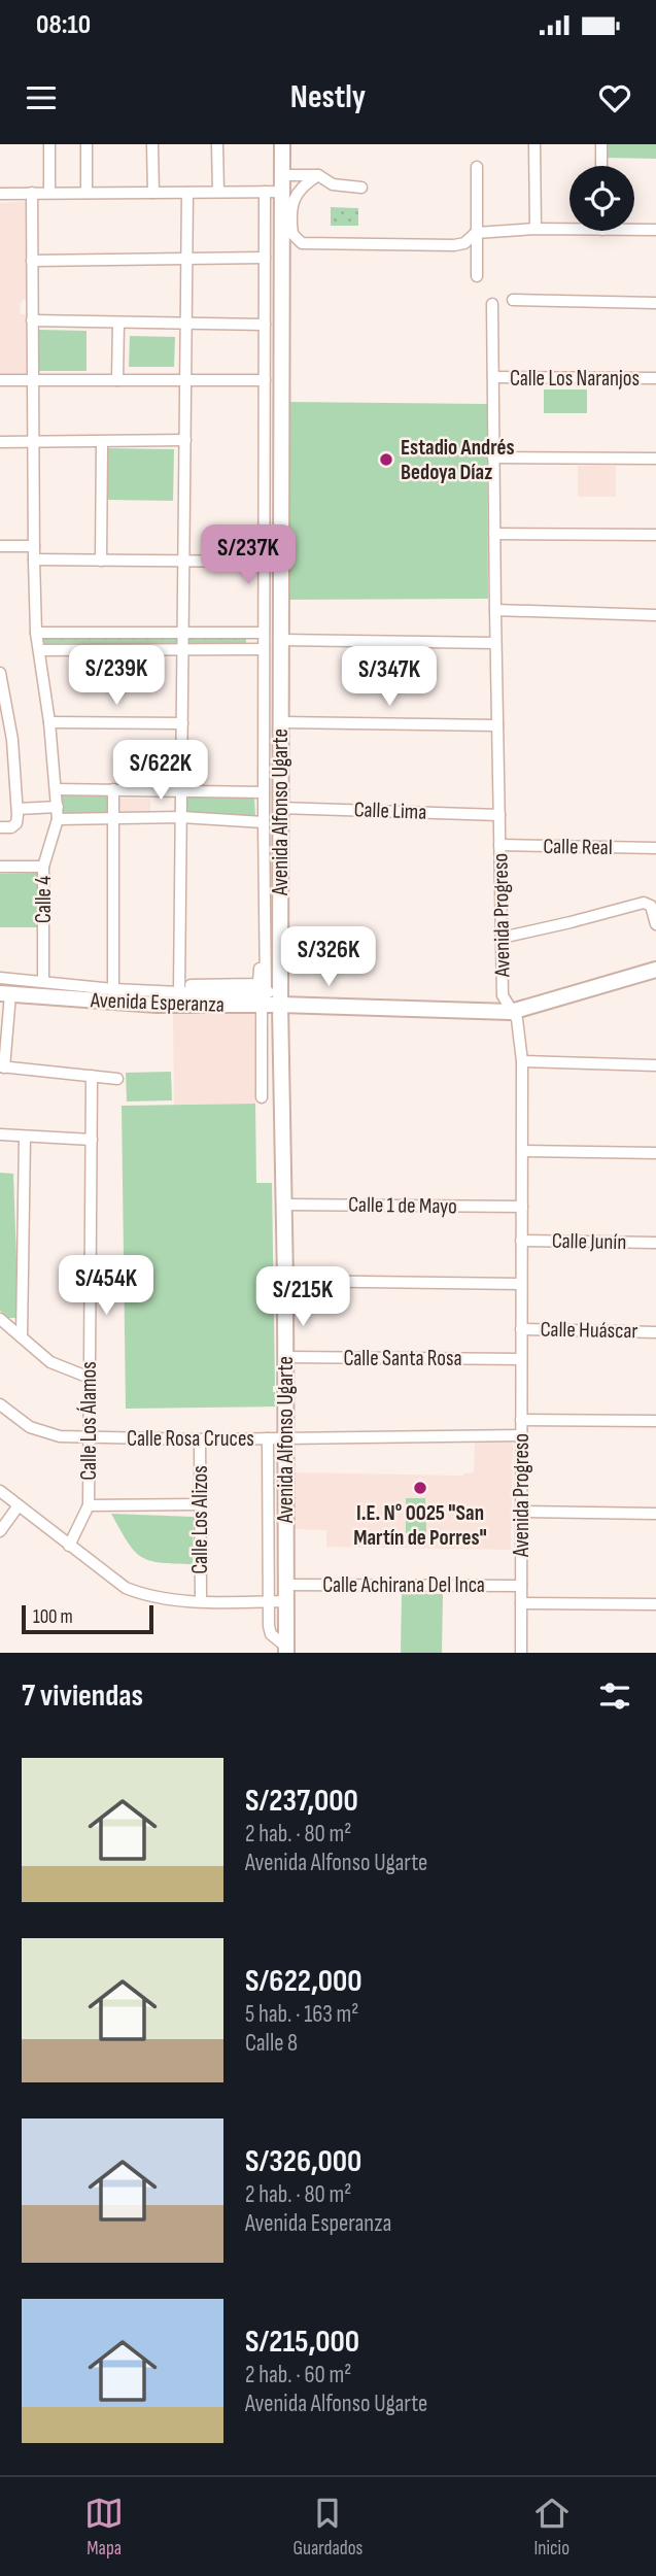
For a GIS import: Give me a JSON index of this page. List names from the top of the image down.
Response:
{
  "streets": {
    "street": [
      "Calle Los Naranjos",
      "Calle Lima",
      "Avenida Alfonso Ugarte",
      "Calle Real",
      "Calle 4",
      "Avenida Progreso",
      "Avenida Esperanza",
      "Calle 1 de Mayo",
      "Calle Junín",
      "Calle Huáscar",
      "Calle Santa Rosa",
      "Calle Los Álamos",
      "Calle Rosa Cruces",
      "Calle Los Alizos",
      "Calle Achirana Del Inca"
    ]
  },
  "crossings": [
    ["Calle Los Naranjos", "Avenida Progreso"],
    ["Calle Lima", "Avenida Alfonso Ugarte"],
    ["Calle Lima", "Avenida Progreso"],
    ["Avenida Alfonso Ugarte", "Avenida Esperanza"],
    ["Avenida Alfonso Ugarte", "Calle 1 de Mayo"],
    ["Avenida Alfonso Ugarte", "Calle Santa Rosa"],
    ["Avenida Alfonso Ugarte", "Calle Rosa Cruces"],
    ["Avenida Alfonso Ugarte", "Calle Achirana Del Inca"],
    ["Calle Real", "Avenida Progreso"],
    ["Avenida Progreso", "Avenida Esperanza"],
    ["Avenida Progreso", "Calle 1 de Mayo"],
    ["Avenida Progreso", "Calle Junín"],
    ["Avenida Progreso", "Calle Huáscar"],
    ["Avenida Progreso", "Calle Santa Rosa"],
    ["Avenida Progreso", "Calle Rosa Cruces"],
    ["Avenida Progreso", "Calle Achirana Del Inca"],
    ["Calle Los Álamos", "Calle Rosa Cruces"],
    ["Calle Rosa Cruces", "Calle Los Alizos"]
  ],
  "places": ["Estadio Andrés Bedoya Díaz", "I.E. N° 0025 \"San Martín de Porres\""],
  "scale_bar": "100 m",
  "page": {
    "status": "08:10",
    "header": "Nestly",
    "price": [
      "S/237K",
      "S/239K",
      "S/347K",
      "S/622K",
      "S/326K",
      "S/454K",
      "S/215K"
    ],
    "scale": "100 m",
    "heading": "7 viviendas",
    "list": [
      {
        "name": "S/237,000",
        "note": "2 hab. · 80 m² · Avenida Alfonso Ugarte"
      },
      {
        "name": "S/622,000",
        "note": "5 hab. · 163 m² · Calle 8"
      },
      {
        "name": "S/326,000",
        "note": "2 hab. · 80 m² · Avenida Esperanza"
      },
      {
        "name": "S/215,000",
        "note": "2 hab. · 60 m² · Avenida Alfonso Ugarte"
      }
    ],
    "tabs": ["Mapa", "Guardados", "Inicio"]
  }
}
